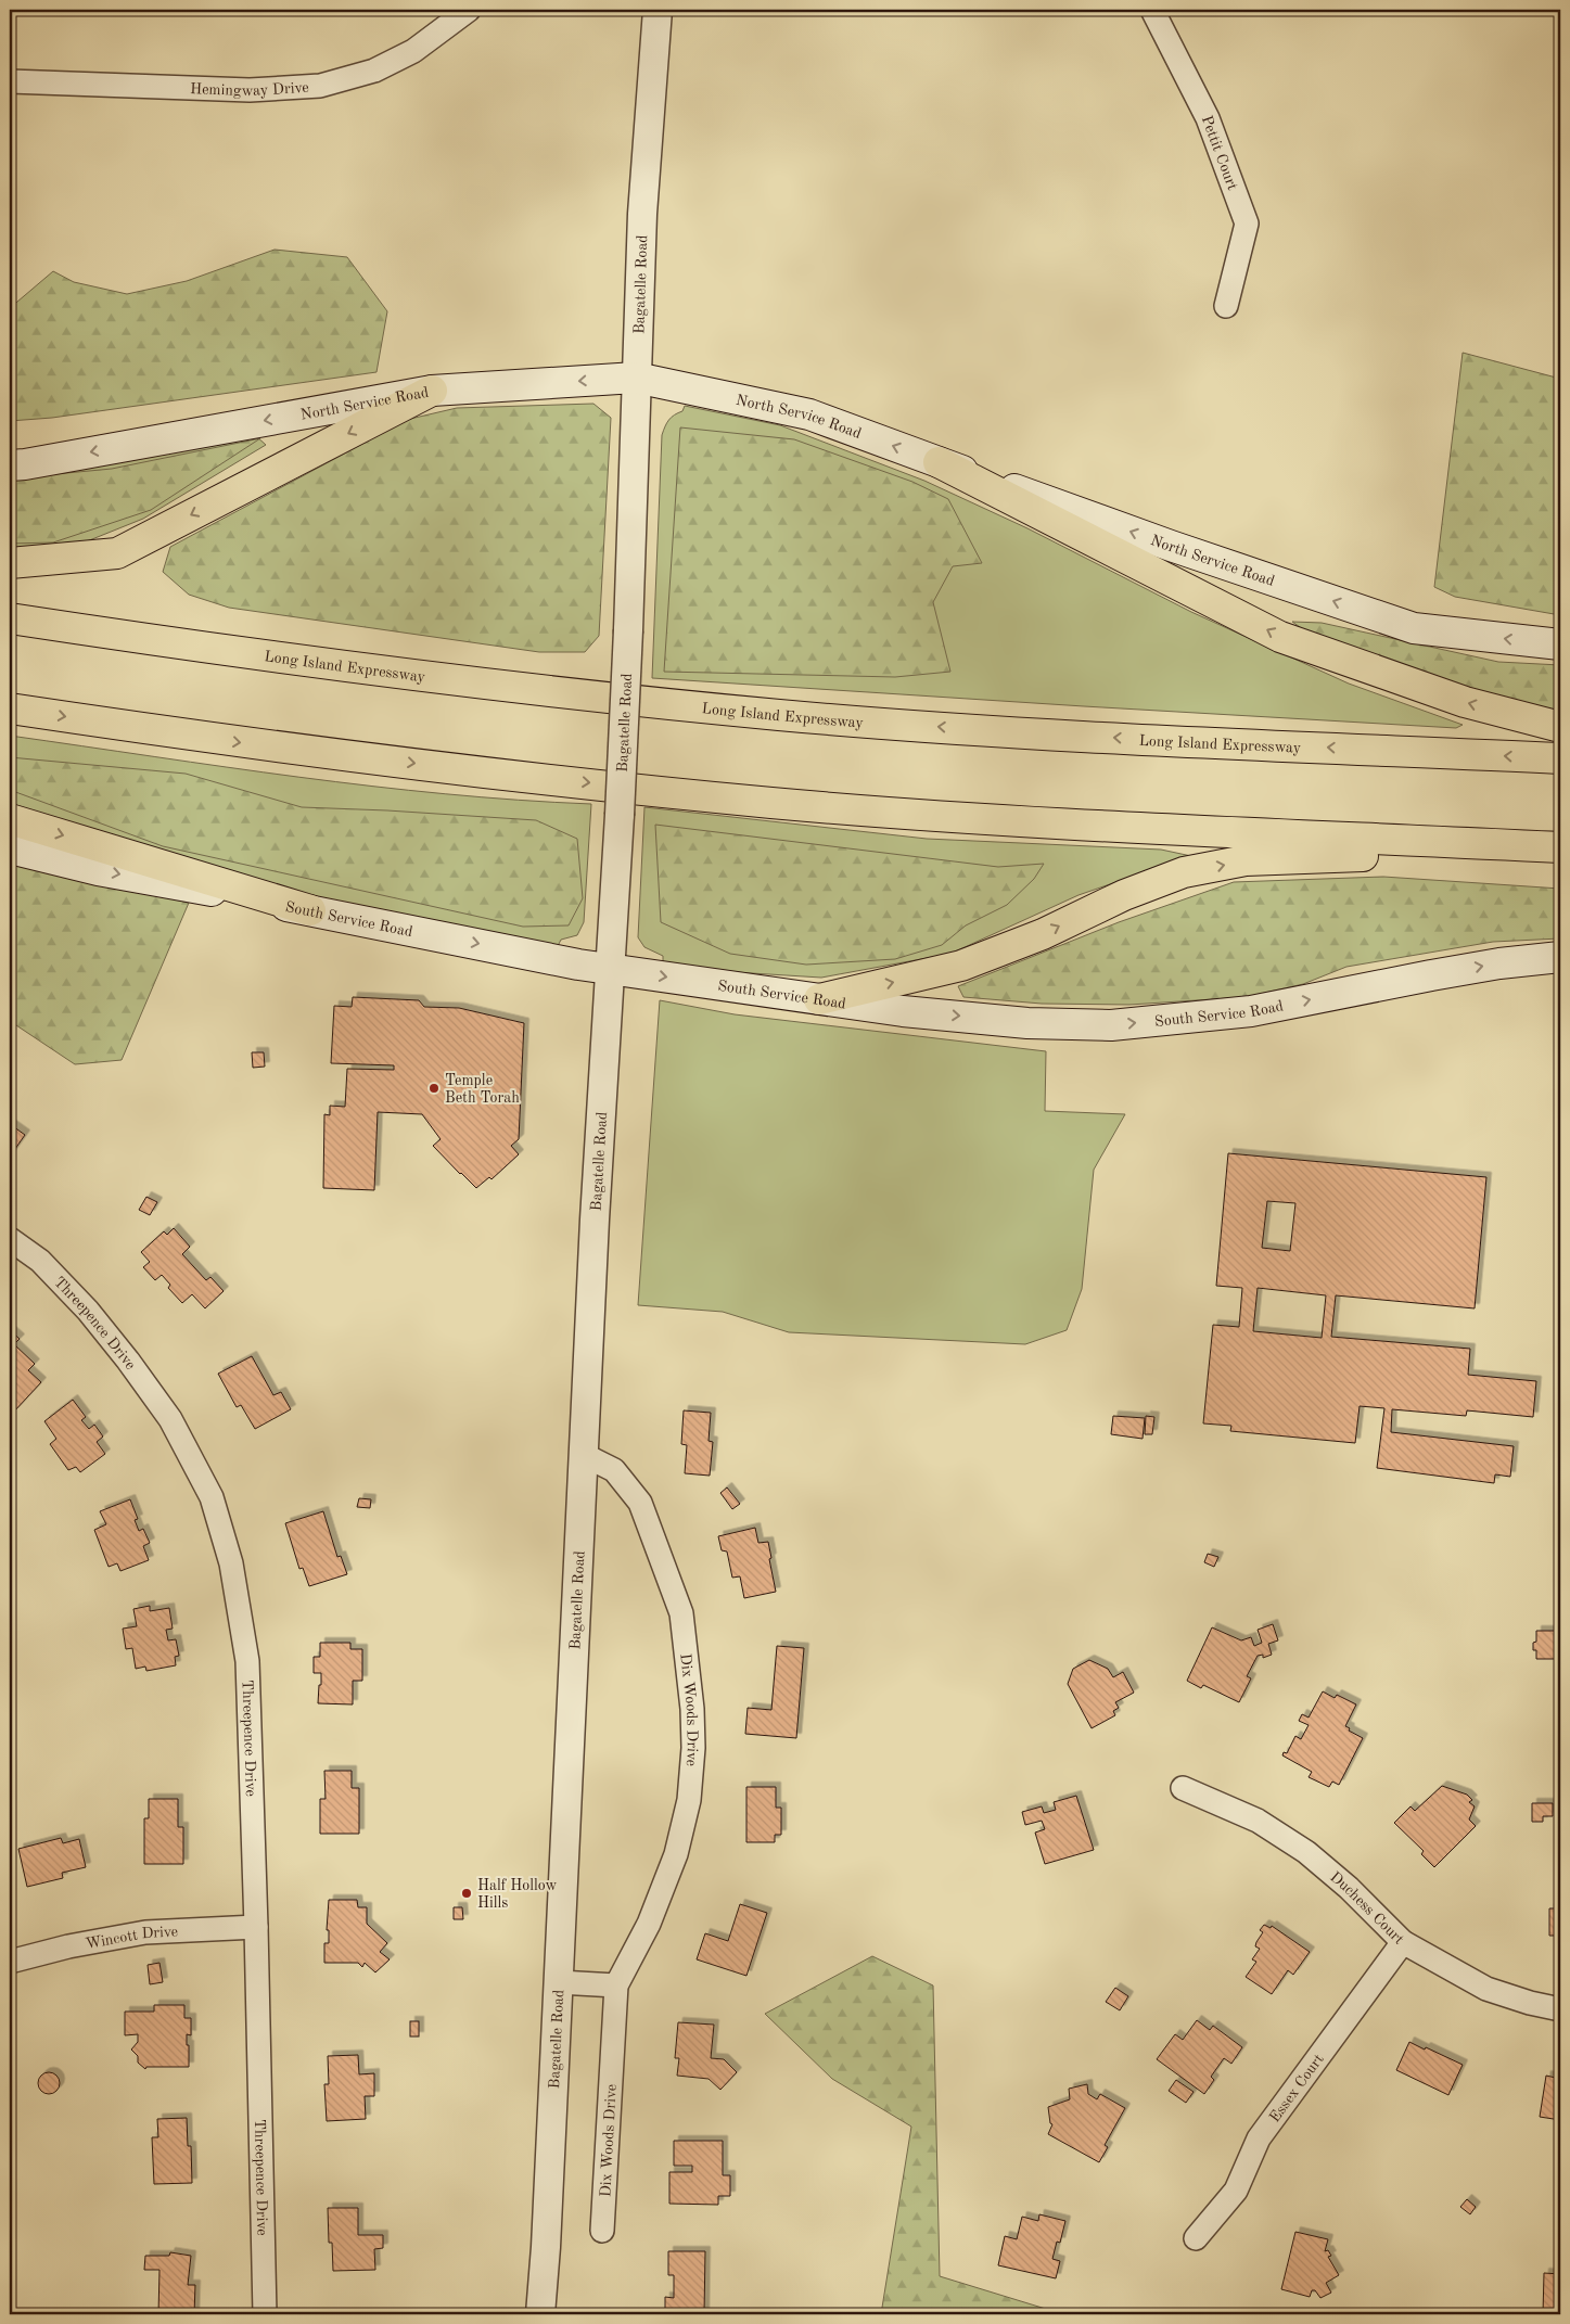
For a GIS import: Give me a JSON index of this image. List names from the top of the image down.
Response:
{
  "streets": {
    "highway": ["Long Island Expressway"],
    "main road": ["North Service Road", "South Service Road"],
    "street": [
      "Hemingway Drive",
      "Pettit Court",
      "Bagatelle Road",
      "Threepence Drive",
      "Dix Woods Drive",
      "Duchess Court",
      "Wincott Drive",
      "Essex Court"
    ]
  },
  "crossings": [
    ["Bagatelle Road", "North Service Road"],
    ["Bagatelle Road", "South Service Road"],
    ["Bagatelle Road", "Dix Woods Drive"],
    ["Threepence Drive", "Wincott Drive"],
    ["Duchess Court", "Essex Court"]
  ],
  "one_way": ["North Service Road", "South Service Road"],
  "places": ["Temple Beth Torah", "Half Hollow Hills"]
}
